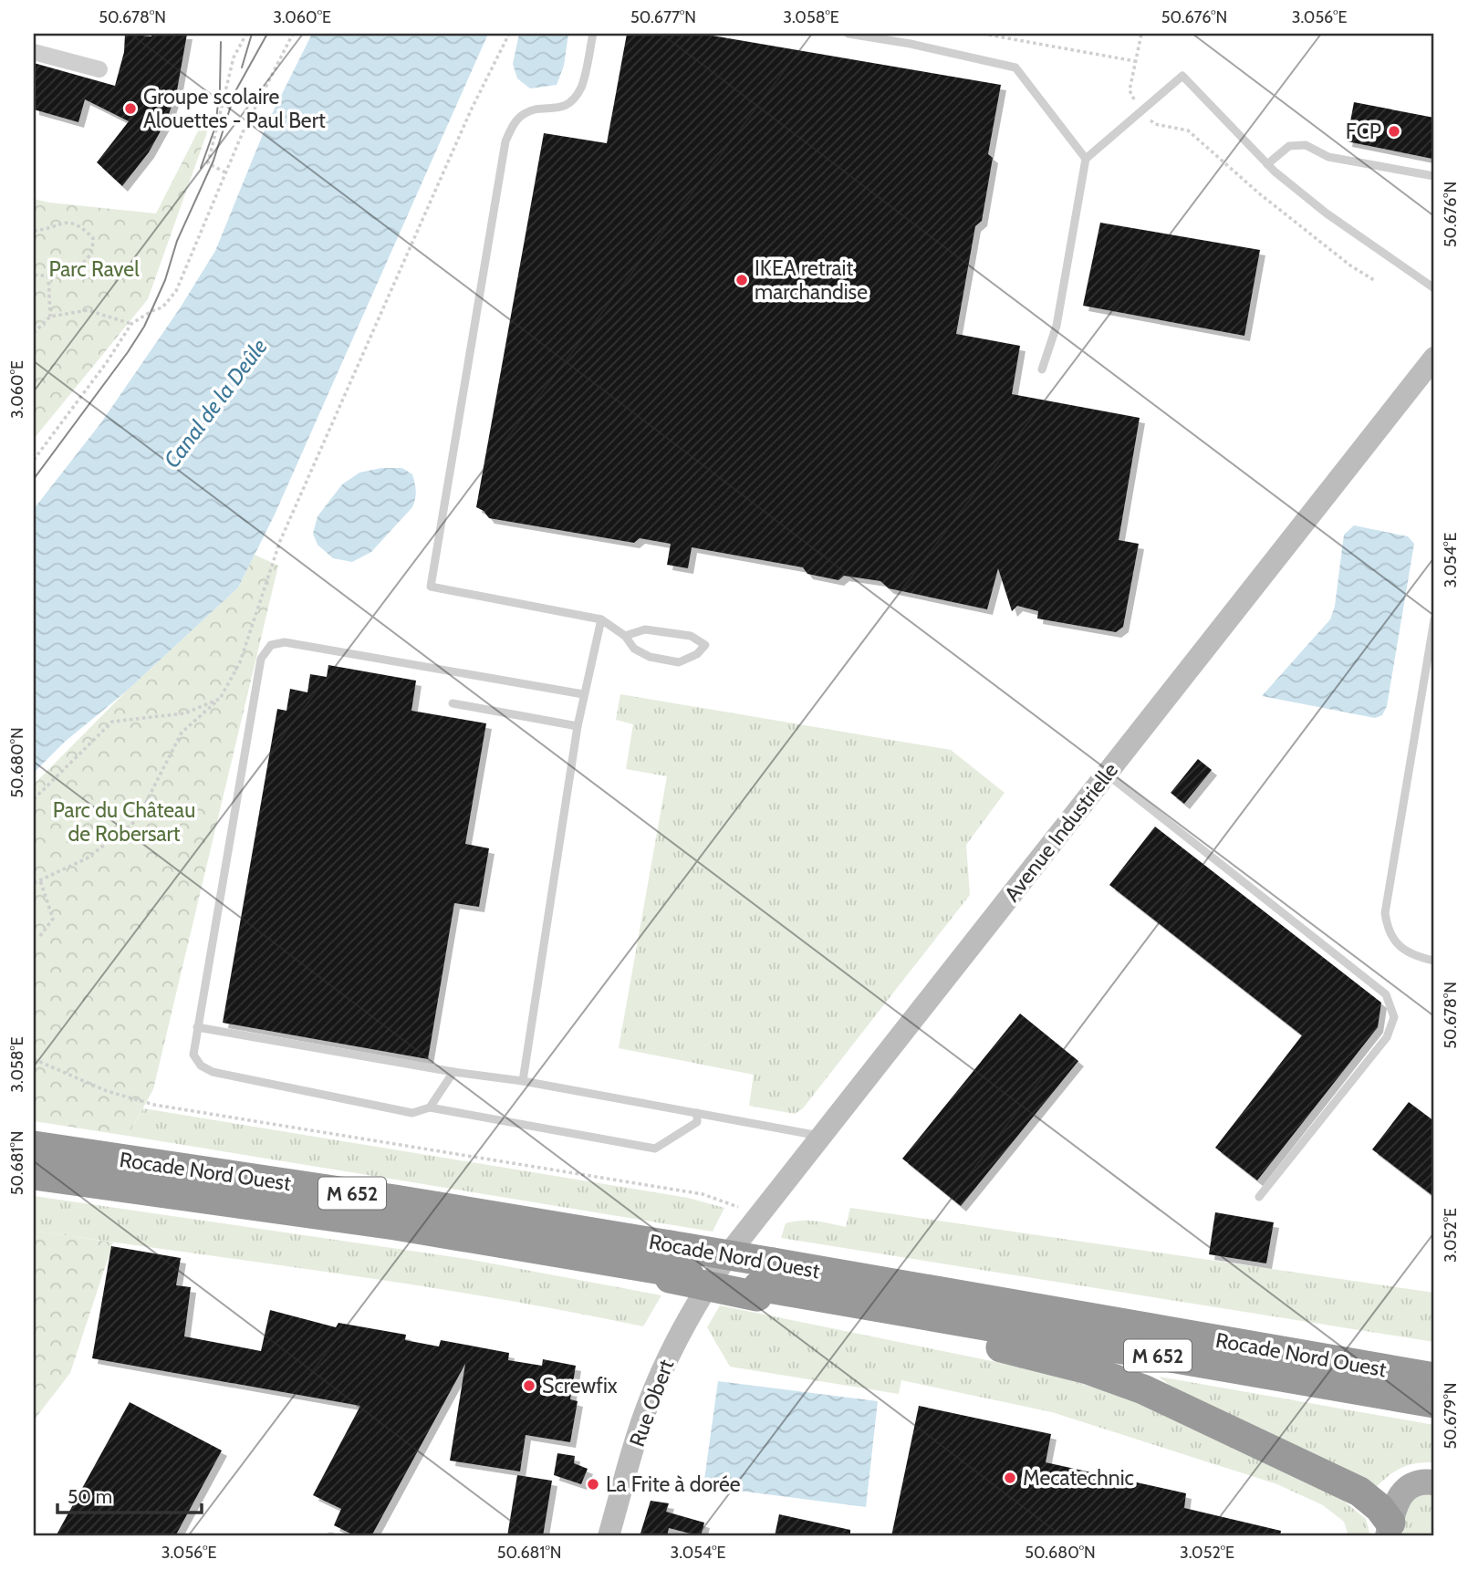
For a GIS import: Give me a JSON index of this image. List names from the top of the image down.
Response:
{
  "streets": {
    "highway": ["Rocade Nord Ouest", "M 652"],
    "street": ["Avenue Industrielle", "Rue Obert"]
  },
  "crossings": [
    ["Avenue Industrielle", "Rue Obert"]
  ],
  "water": ["Canal de la Deûle"],
  "parks": ["Parc Ravel", "Parc du Château de Robersart"],
  "places": [
    "Groupe scolaire Alouettes - Paul Bert",
    "FCP",
    "IKEA retrait marchandise",
    "Screwfix",
    "Mecatechnic",
    "La Frite à dorée"
  ],
  "scale_bar": "50 m",
  "coordinates": [
    "50.678°N",
    "3.060°E",
    "50.677°N",
    "3.058°E",
    "50.676°N",
    "3.056°E",
    "3.054°E",
    "50.680°N",
    "50.681°N",
    "3.052°E",
    "50.679°N"
  ]
}
